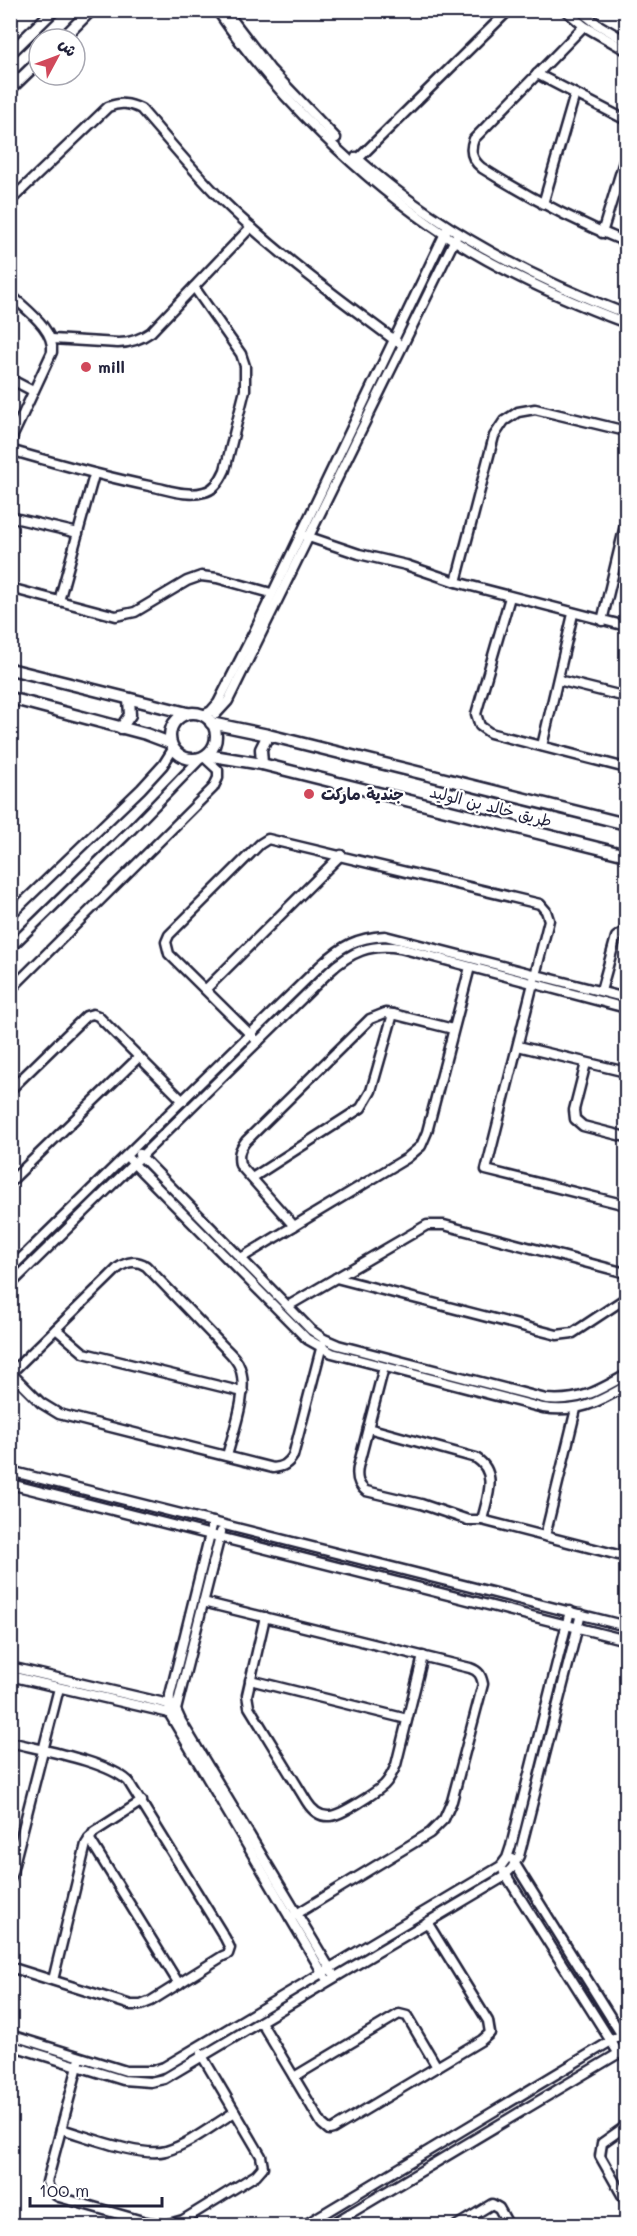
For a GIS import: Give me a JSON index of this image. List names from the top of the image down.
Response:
{
  "streets": {
    "street": ["طريق خالد بن الوليد"]
  },
  "places": ["mill", "جندية ماركت"],
  "scale_bar": "100 m",
  "north": "top right"
}
